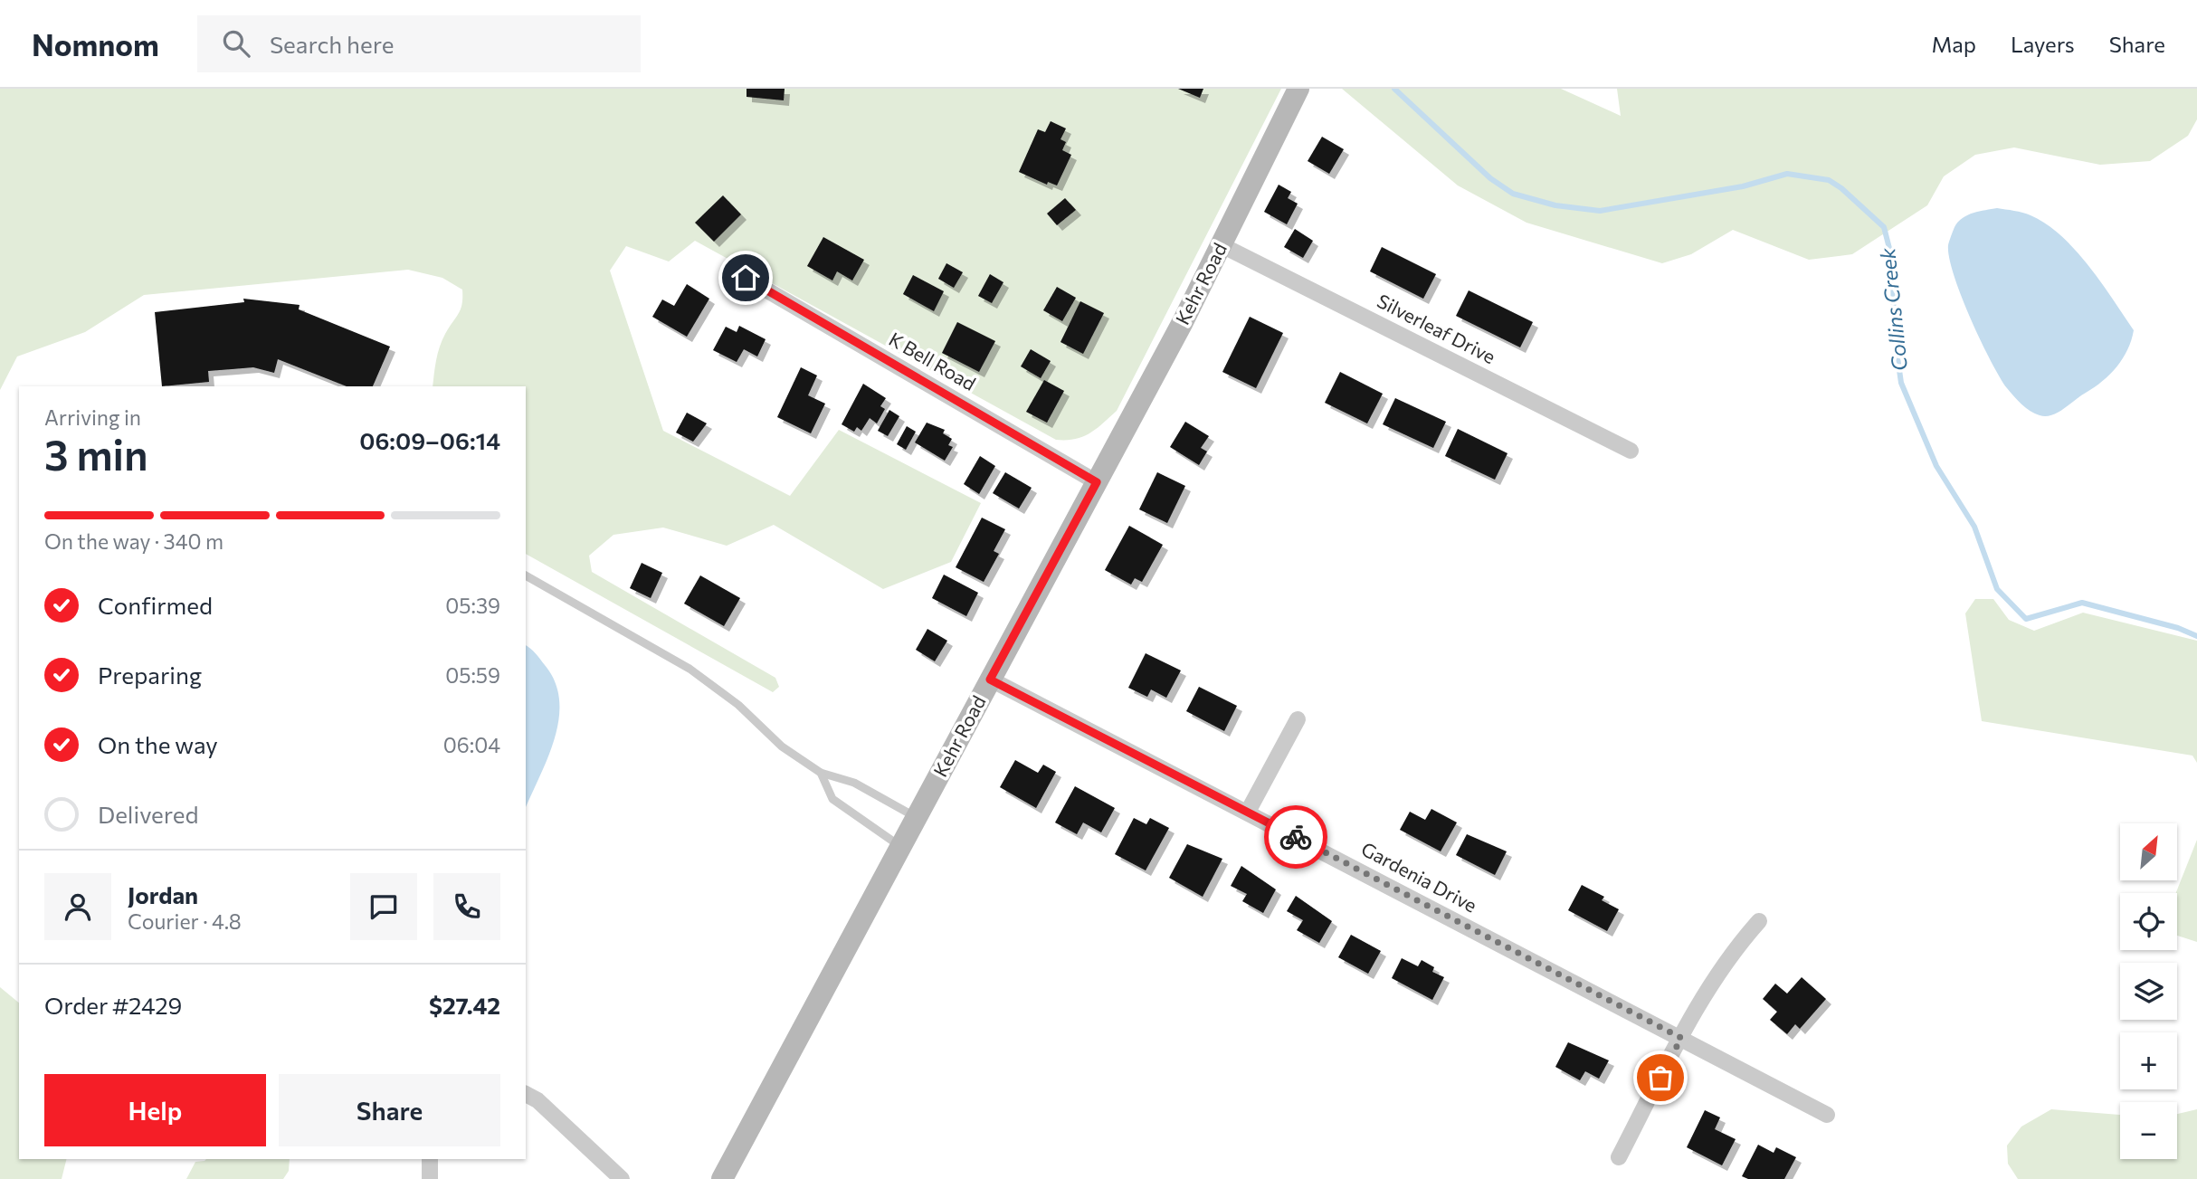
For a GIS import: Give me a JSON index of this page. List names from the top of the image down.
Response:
{
  "streets": {
    "street": [
      "Kehr Road",
      "Silverleaf Drive",
      "K Bell Road",
      "Gardenia Drive"
    ]
  },
  "crossings": [
    ["Kehr Road", "Silverleaf Drive"],
    ["Kehr Road", "K Bell Road"],
    ["Kehr Road", "Gardenia Drive"]
  ],
  "water": ["Collins Creek"],
  "north": "top right",
  "page": {
    "header": "Nomnom",
    "search": "Search here",
    "nav": ["Map", "Layers", "Share"],
    "heading": ["3 min", "Arriving in", "06:09–06:14"],
    "panel": [
      "Jordan",
      "Courier · 4.8",
      "Order #2429",
      "$27.42"
    ],
    "bar": "On the way · 340 m",
    "list": [
      ["Confirmed", "05:39"],
      ["Preparing", "05:59"],
      ["On the way", "06:04"],
      "Delivered"
    ],
    "map_buttons": ["+", "−"],
    "buttons": ["Help", "Share"]
  }
}
